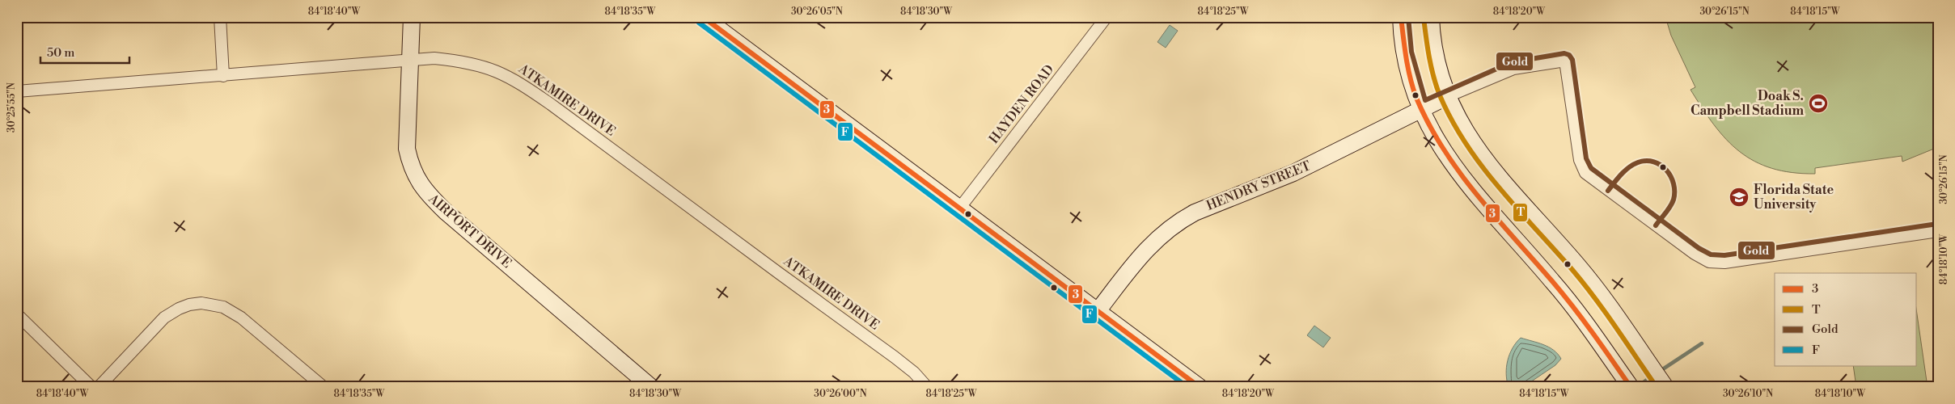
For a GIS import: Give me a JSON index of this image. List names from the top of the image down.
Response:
{
  "streets": {
    "street": [
      "ATKAMIRE DRIVE",
      "HAYDEN ROAD",
      "HENDRY STREET",
      "AIRPORT DRIVE"
    ]
  },
  "crossings": [
    ["ATKAMIRE DRIVE", "AIRPORT DRIVE"]
  ],
  "places": {
    "sports": ["Doak S. Campbell Stadium"],
    "school or university": ["Florida State University"]
  },
  "lines": [
    "transit line 3",
    "transit line Gold",
    "transit line T",
    "transit line F"
  ],
  "legend": [
    "3",
    "T",
    "Gold",
    "F"
  ],
  "scale_bar": "50 m",
  "coordinates": [
    "84°18'40\"W",
    "84°18'35\"W",
    "30°26'05\"N",
    "84°18'30\"W",
    "84°18'25\"W",
    "84°18'20\"W",
    "30°26'15\"N",
    "84°18'15\"W",
    "30°25'55\"N",
    "84°18'10\"W",
    "30°26'00\"N",
    "30°26'10\"N"
  ]
}
